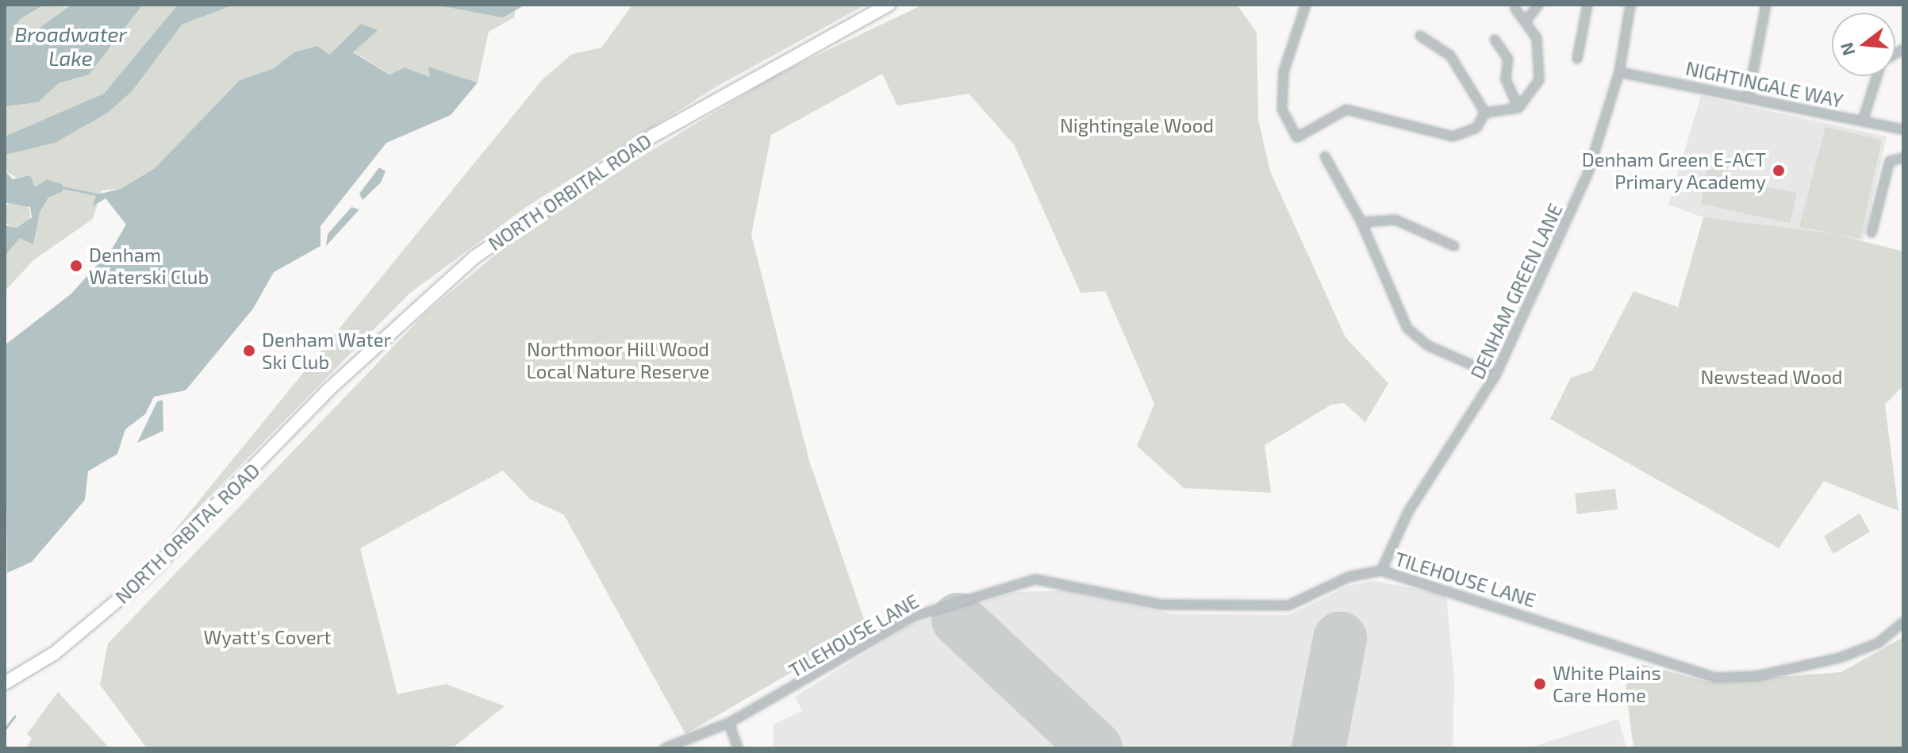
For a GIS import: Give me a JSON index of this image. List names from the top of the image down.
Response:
{
  "streets": {
    "main road": ["NORTH ORBITAL ROAD"],
    "street": ["NIGHTINGALE WAY", "DENHAM GREEN LANE", "TILEHOUSE LANE"]
  },
  "crossings": [
    ["NIGHTINGALE WAY", "DENHAM GREEN LANE"],
    ["DENHAM GREEN LANE", "TILEHOUSE LANE"]
  ],
  "water": ["Broadwater Lake"],
  "parks": [
    "Nightingale Wood",
    "Northmoor Hill Wood Local Nature Reserve",
    "Newstead Wood",
    "Wyatt's Covert"
  ],
  "places": [
    "Denham Green E-ACT Primary Academy",
    "Denham Waterski Club",
    "Denham Water Ski Club",
    "White Plains Care Home"
  ],
  "north": "left"
}
